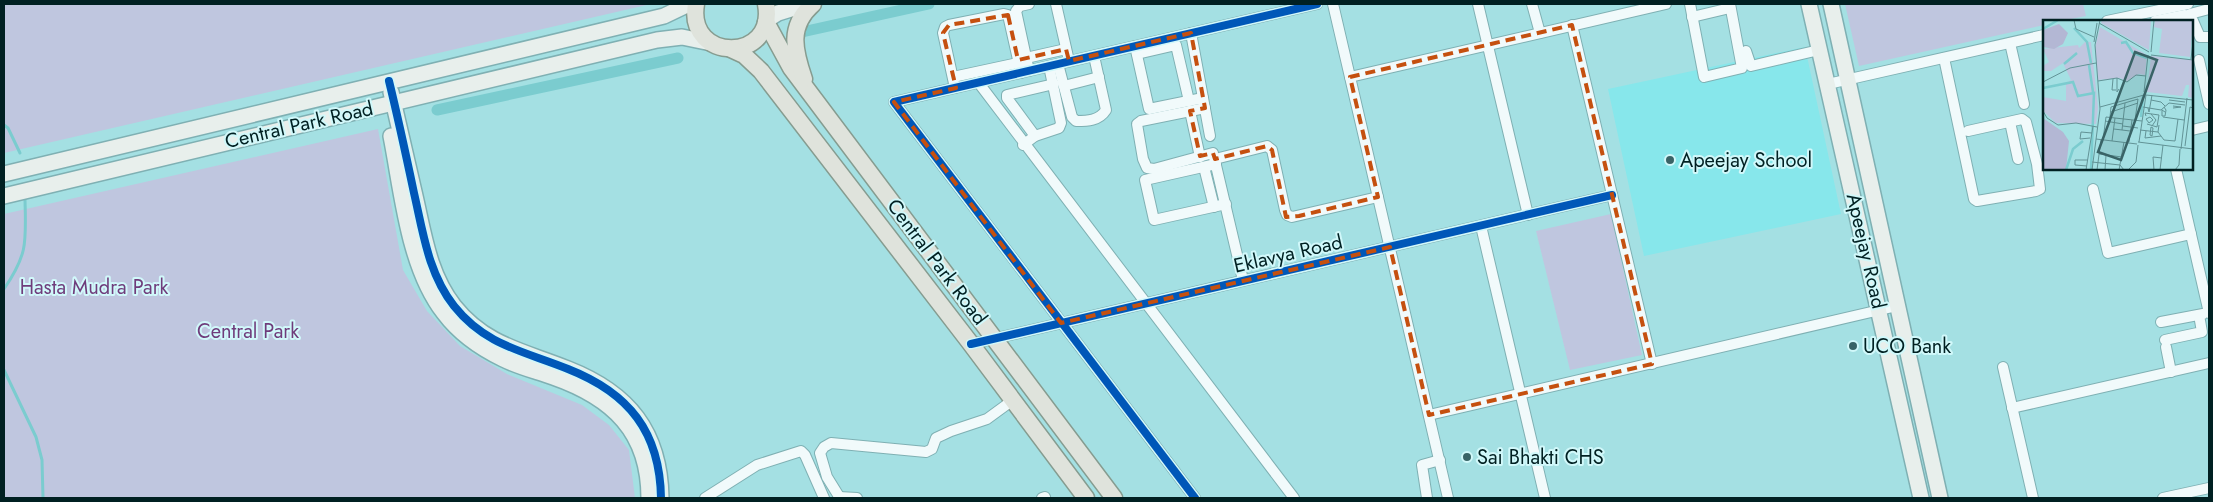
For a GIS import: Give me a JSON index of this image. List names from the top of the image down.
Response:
{
  "streets": {
    "main road": ["Central Park Road", "Apeejay Road"],
    "street": ["Eklavya Road"]
  },
  "crossings": [
    ["Central Park Road", "Eklavya Road"]
  ],
  "parks": ["Hasta Mudra Park", "Central Park"],
  "places": ["Apeejay School", "UCO Bank", "Sai Bhakti CHS"]
}
